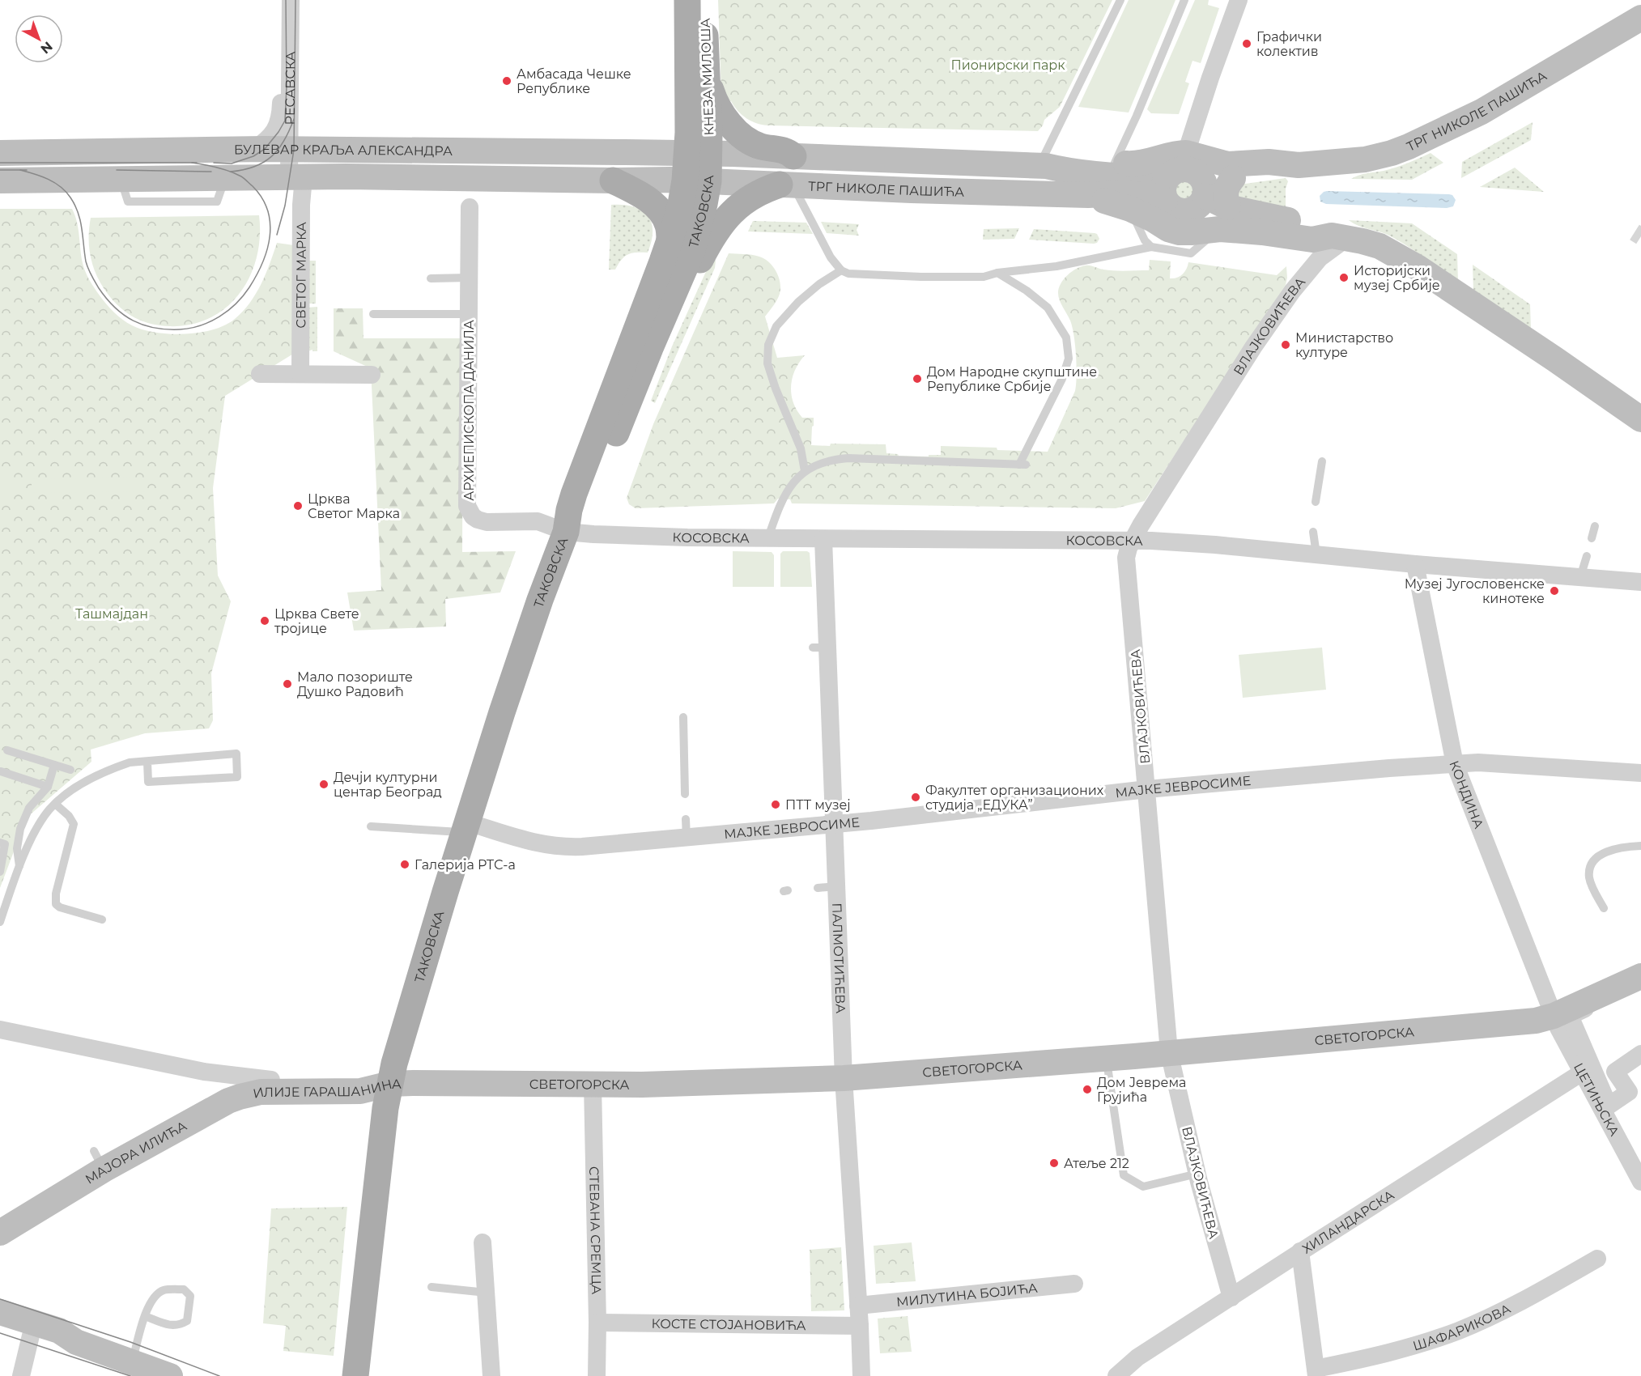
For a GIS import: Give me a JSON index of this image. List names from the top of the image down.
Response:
{
  "streets": {
    "main road": [
      "КНЕЗА МИЛОША",
      "ТРГ НИКОЛЕ ПАШИЋА",
      "БУЛЕВАР КРАЉА АЛЕКСАНДРА",
      "ТАКОВСКА",
      "СВЕТОГОРСКА",
      "ИЛИЈЕ ГАРАШАНИНА",
      "МАЈОРА ИЛИЋА"
    ],
    "street": [
      "РЕСАВСКА",
      "СВЕТОГ МАРКА",
      "ВЛАЈКОВИЋЕВА",
      "АРХИЕПИСКОПА ДАНИЛА",
      "КОСОВСКА",
      "МАЈКЕ ЈЕВРОСИМЕ",
      "КОНДИНА",
      "ПАЛМОТИЋЕВА",
      "ЦЕТИЊСКА",
      "ХИЛАНДАРСКА",
      "СТЕВАНА СРЕМЦА",
      "МИЛУТИНА БОЈИЋА",
      "КОСТЕ СТОЈАНОВИЋА",
      "ШАФАРИКОВА"
    ]
  },
  "crossings": [
    ["КНЕЗА МИЛОША", "ТРГ НИКОЛЕ ПАШИЋА"],
    ["КНЕЗА МИЛОША", "БУЛЕВАР КРАЉА АЛЕКСАНДРА"],
    ["КНЕЗА МИЛОША", "ТАКОВСКА"],
    ["РЕСАВСКА", "БУЛЕВАР КРАЉА АЛЕКСАНДРА"],
    ["РЕСАВСКА", "СВЕТОГ МАРКА"],
    ["ТРГ НИКОЛЕ ПАШИЋА", "БУЛЕВАР КРАЉА АЛЕКСАНДРА"],
    ["ТРГ НИКОЛЕ ПАШИЋА", "ТАКОВСКА"],
    ["ТРГ НИКОЛЕ ПАШИЋА", "ВЛАЈКОВИЋЕВА"],
    ["БУЛЕВАР КРАЉА АЛЕКСАНДРА", "ТАКОВСКА"],
    ["БУЛЕВАР КРАЉА АЛЕКСАНДРА", "СВЕТОГ МАРКА"],
    ["ТАКОВСКА", "АРХИЕПИСКОПА ДАНИЛА"],
    ["ТАКОВСКА", "КОСОВСКА"],
    ["ТАКОВСКА", "МАЈКЕ ЈЕВРОСИМЕ"],
    ["ТАКОВСКА", "СВЕТОГОРСКА"],
    ["ТАКОВСКА", "ИЛИЈЕ ГАРАШАНИНА"],
    ["ВЛАЈКОВИЋЕВА", "КОСОВСКА"],
    ["ВЛАЈКОВИЋЕВА", "МАЈКЕ ЈЕВРОСИМЕ"],
    ["ВЛАЈКОВИЋЕВА", "СВЕТОГОРСКА"],
    ["ВЛАЈКОВИЋЕВА", "ХИЛАНДАРСКА"],
    ["АРХИЕПИСКОПА ДАНИЛА", "КОСОВСКА"],
    ["КОСОВСКА", "КОНДИНА"],
    ["КОСОВСКА", "ПАЛМОТИЋЕВА"],
    ["МАЈКЕ ЈЕВРОСИМЕ", "КОНДИНА"],
    ["МАЈКЕ ЈЕВРОСИМЕ", "ПАЛМОТИЋЕВА"],
    ["КОНДИНА", "СВЕТОГОРСКА"],
    ["КОНДИНА", "ЦЕТИЊСКА"],
    ["ПАЛМОТИЋЕВА", "СВЕТОГОРСКА"],
    ["ПАЛМОТИЋЕВА", "МИЛУТИНА БОЈИЋА"],
    ["ПАЛМОТИЋЕВА", "КОСТЕ СТОЈАНОВИЋА"],
    ["СВЕТОГОРСКА", "ИЛИЈЕ ГАРАШАНИНА"],
    ["СВЕТОГОРСКА", "ЦЕТИЊСКА"],
    ["СВЕТОГОРСКА", "СТЕВАНА СРЕМЦА"],
    ["ИЛИЈЕ ГАРАШАНИНА", "МАЈОРА ИЛИЋА"],
    ["ЦЕТИЊСКА", "ХИЛАНДАРСКА"],
    ["СТЕВАНА СРЕМЦА", "КОСТЕ СТОЈАНОВИЋА"]
  ],
  "parks": ["Пионирски парк", "Ташмајдан"],
  "places": [
    "Графички колектив",
    "Амбасада Чешке Републике",
    "Историјски музеј Србије",
    "Министарство културе",
    "Дом Народне скупштине Републике Србије",
    "Црква Светог Марка",
    "Музеј Југословенске кинотеке",
    "Црква Свете тројице",
    "Мало позориште Душко Радовић",
    "Дечји културни центар Београд",
    "Факултет организационих студија „ЕДУКА”",
    "ПТТ музеј",
    "Галерија РТС-а",
    "Дом Јеврема Грујића",
    "Атеље 212"
  ],
  "north": "bottom right"
}
